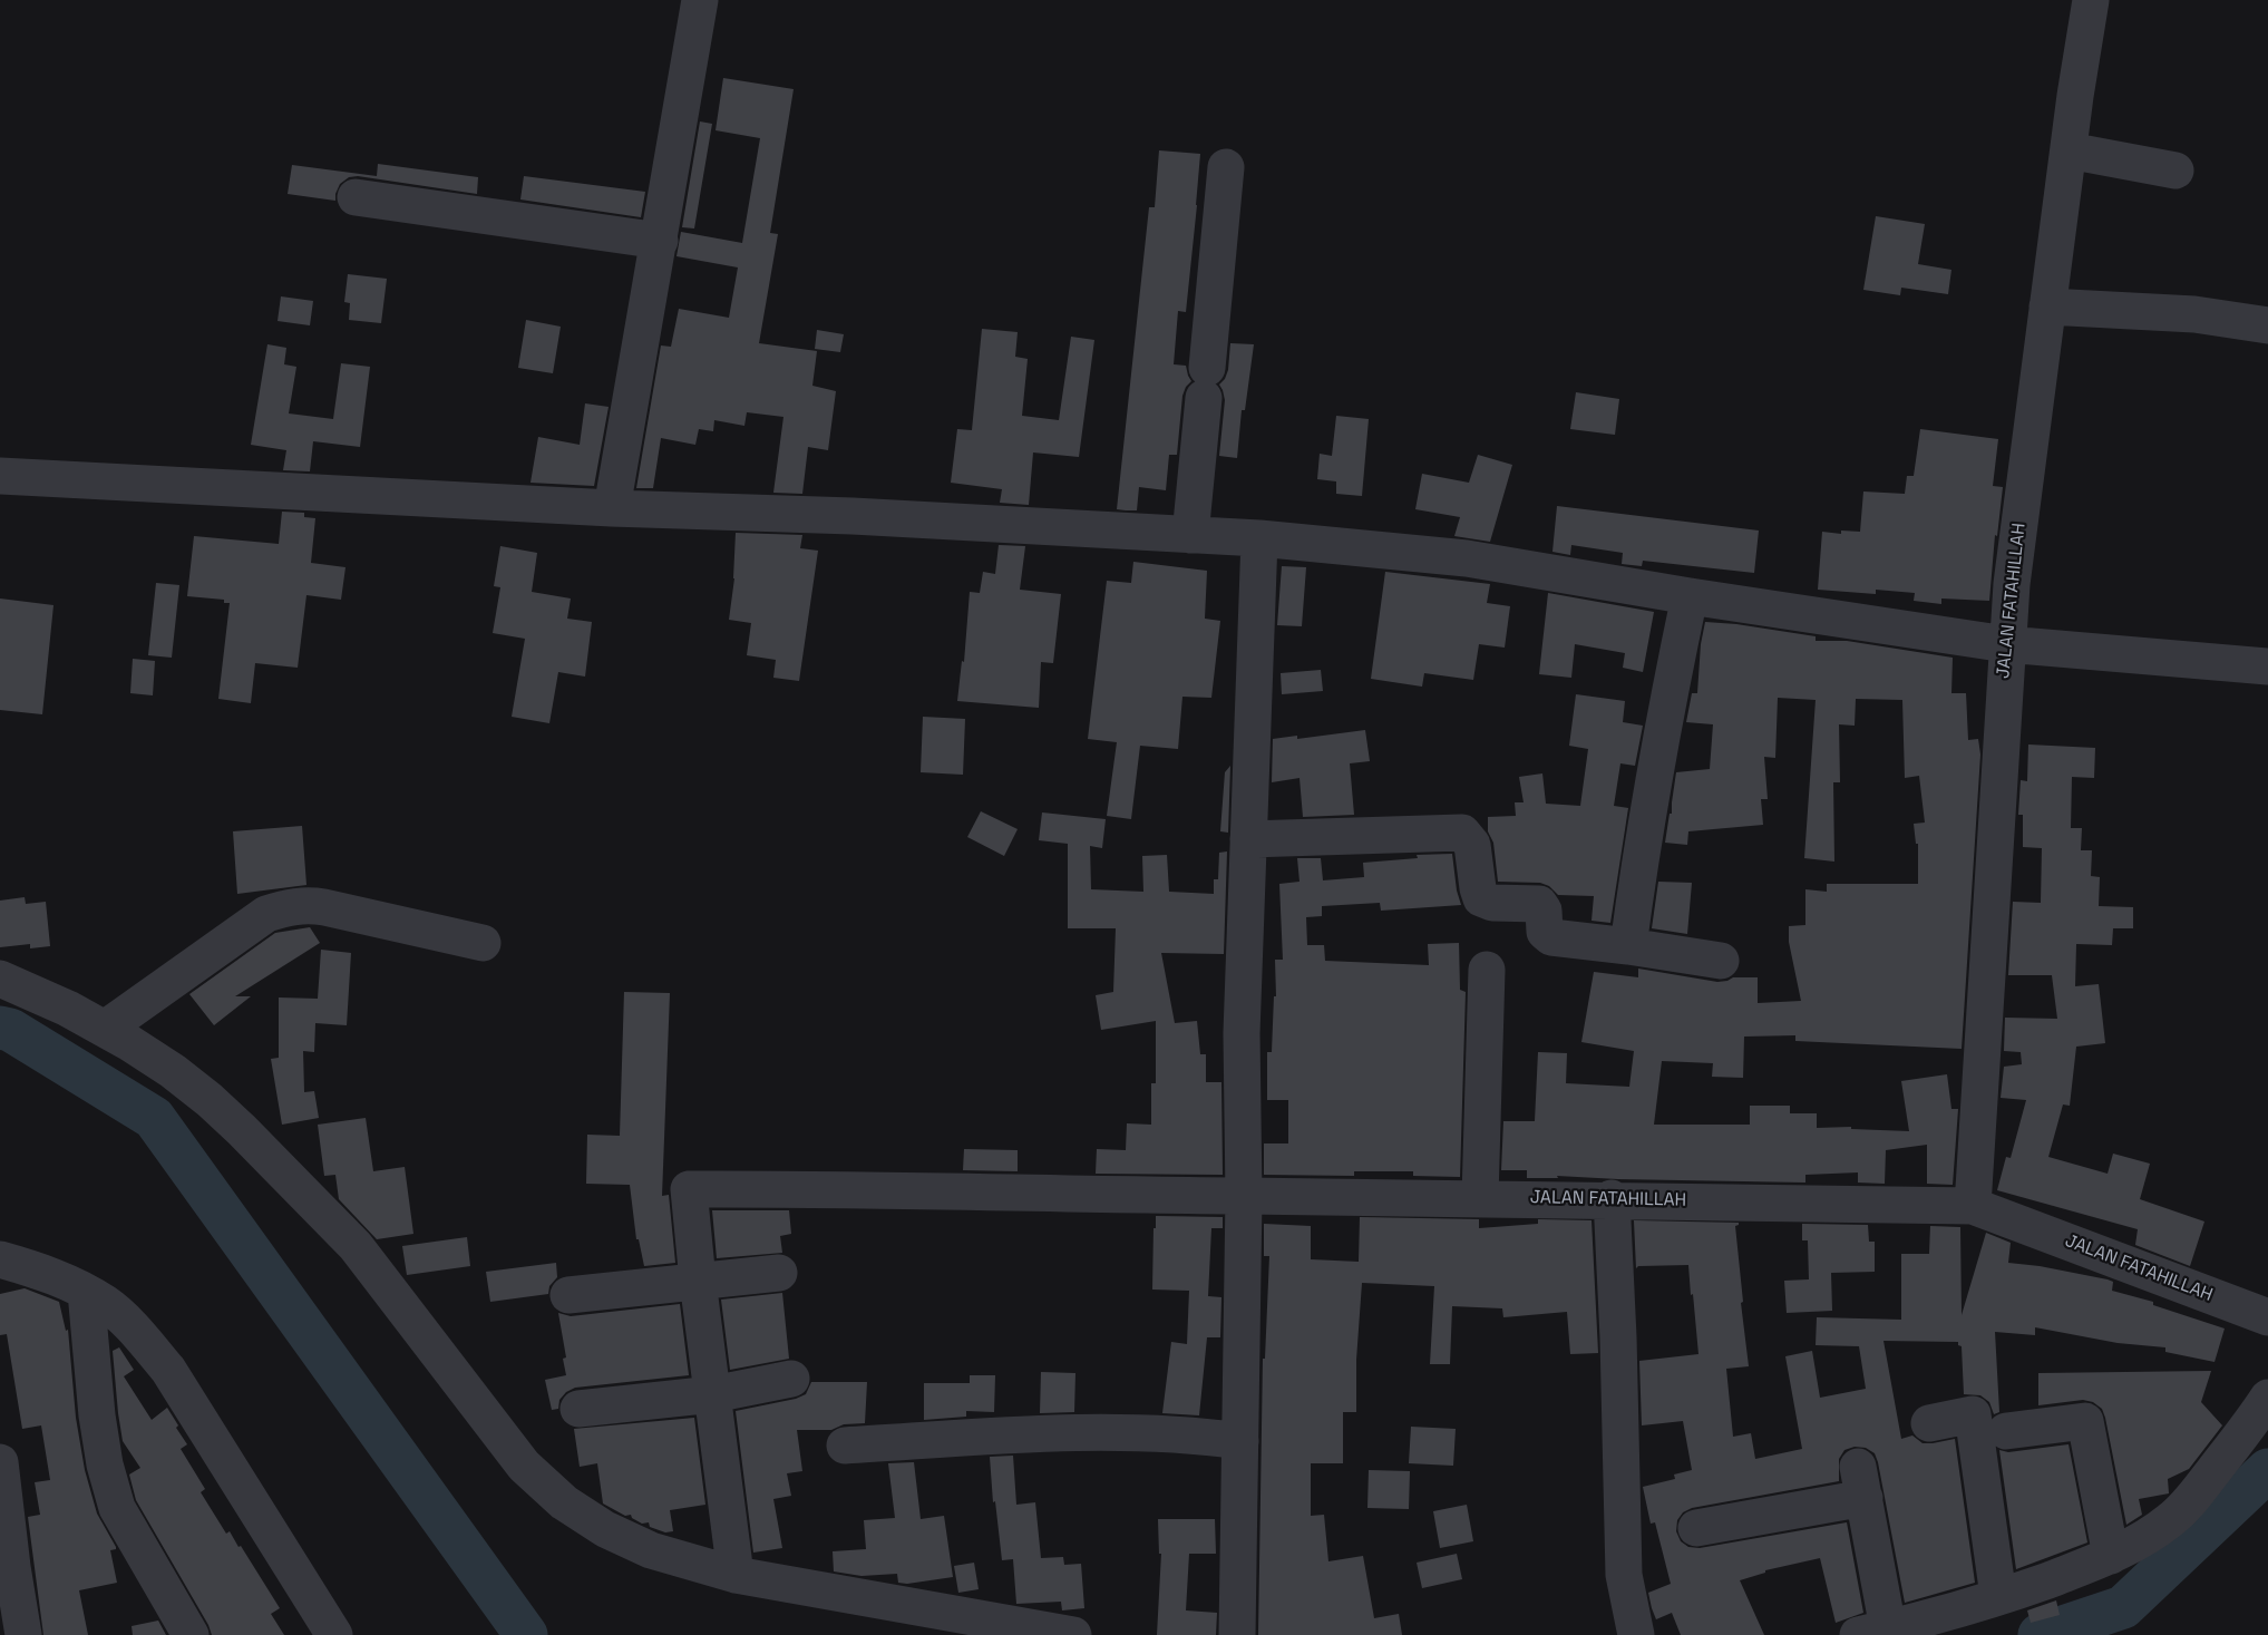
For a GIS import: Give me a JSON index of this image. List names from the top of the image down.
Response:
{
  "streets": {
    "street": ["JALAN FATAHILLAH"]
  }
}
